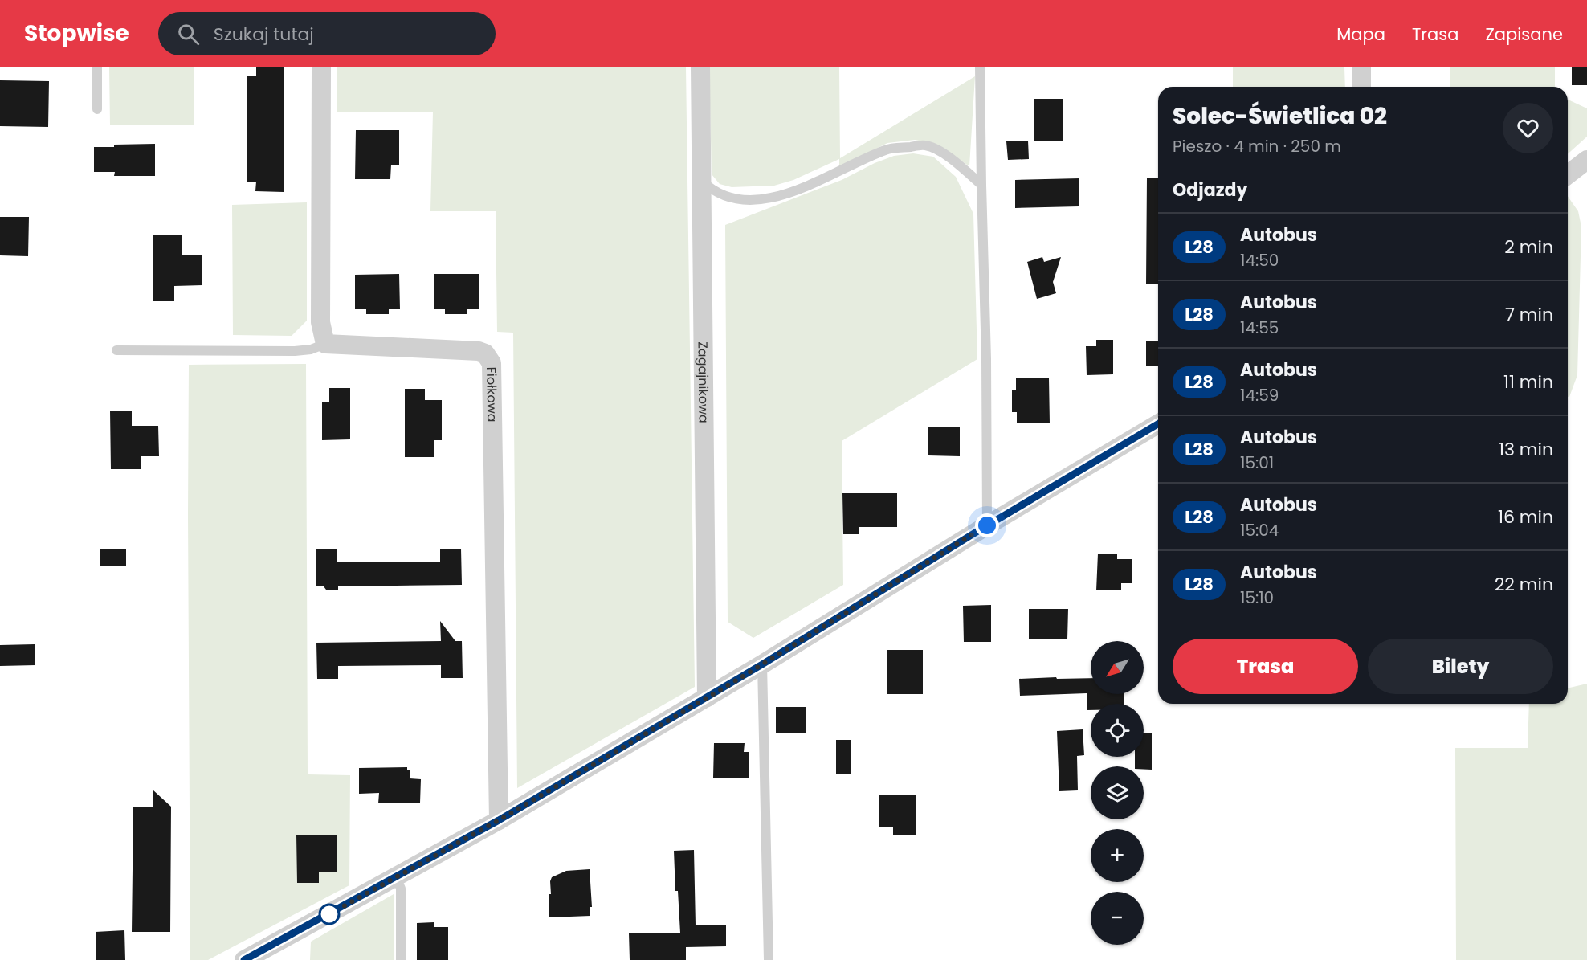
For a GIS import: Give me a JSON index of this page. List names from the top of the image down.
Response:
{
  "streets": {
    "street": ["Zagajnikowa", "Fiołkowa"]
  },
  "lines": ["bus line L28"],
  "north": "bottom left",
  "page": {
    "header": "Stopwise",
    "search": "Szukaj tutaj",
    "nav": ["Mapa", "Trasa", "Zapisane"],
    "heading": [
      ["Solec-Świetlica 02", "Pieszo · 4 min · 250 m"],
      "Odjazdy"
    ],
    "list": [
      {
        "mark": "L28",
        "name": "Autobus",
        "note": "14:50",
        "value": "2 min"
      },
      {
        "mark": "L28",
        "name": "Autobus",
        "note": "14:55",
        "value": "7 min"
      },
      {
        "mark": "L28",
        "name": "Autobus",
        "note": "14:59",
        "value": "11 min"
      },
      {
        "mark": "L28",
        "name": "Autobus",
        "note": "15:01",
        "value": "13 min"
      },
      {
        "mark": "L28",
        "name": "Autobus",
        "note": "15:04",
        "value": "16 min"
      },
      {
        "mark": "L28",
        "name": "Autobus",
        "note": "15:10",
        "value": "22 min"
      }
    ],
    "buttons": ["Trasa", "Bilety"],
    "map_buttons": ["+", "−"]
  }
}
